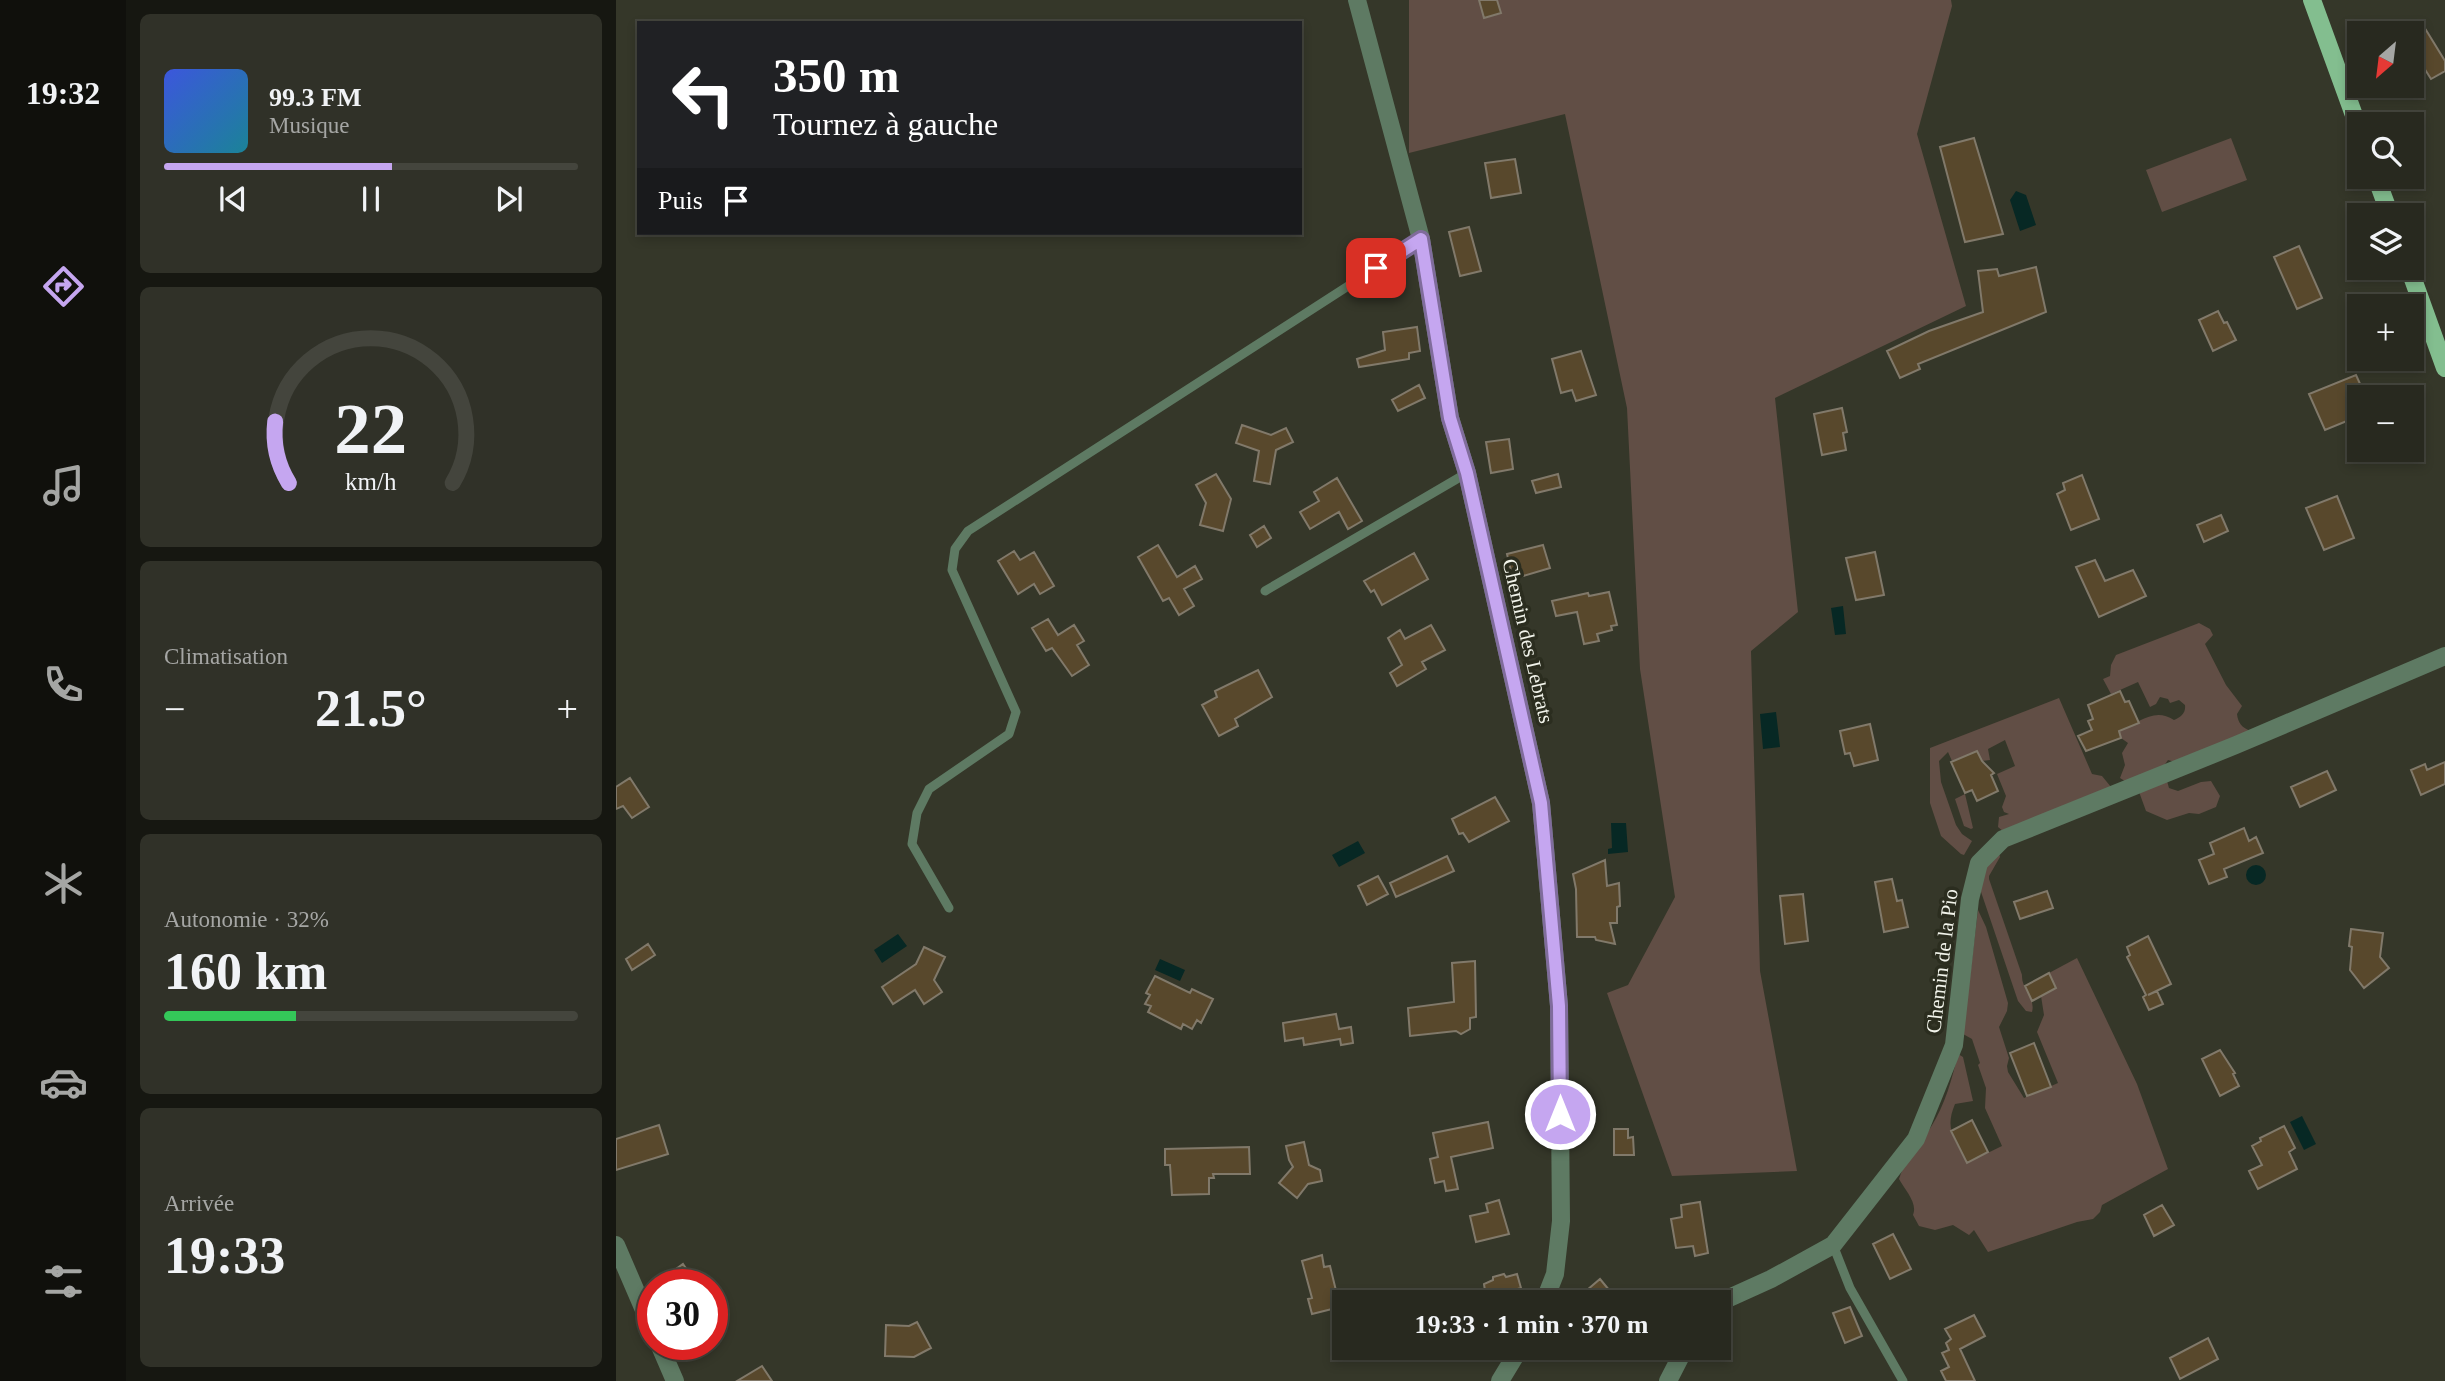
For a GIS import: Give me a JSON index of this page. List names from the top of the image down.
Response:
{
  "streets": {
    "street": ["Chemin des Lebrats", "Chemin de la Pio"]
  },
  "north": "bottom left",
  "page": {
    "tabs": "19:32",
    "map_buttons": ["+", "−"],
    "turn": ["350 m", "Tournez à gauche"],
    "song": ["99.3 FM", "Musique"],
    "then": "Puis",
    "tile": [
      "Climatisation",
      ["Autonomie · 32%", "160 km"],
      ["Arrivée", "19:33"]
    ],
    "heat": ["−", "21.5°", "+"],
    "limit": "30",
    "trip": "19:33 · 1 min · 370 m",
    "gauge": ["22", "km/h"]
  }
}
